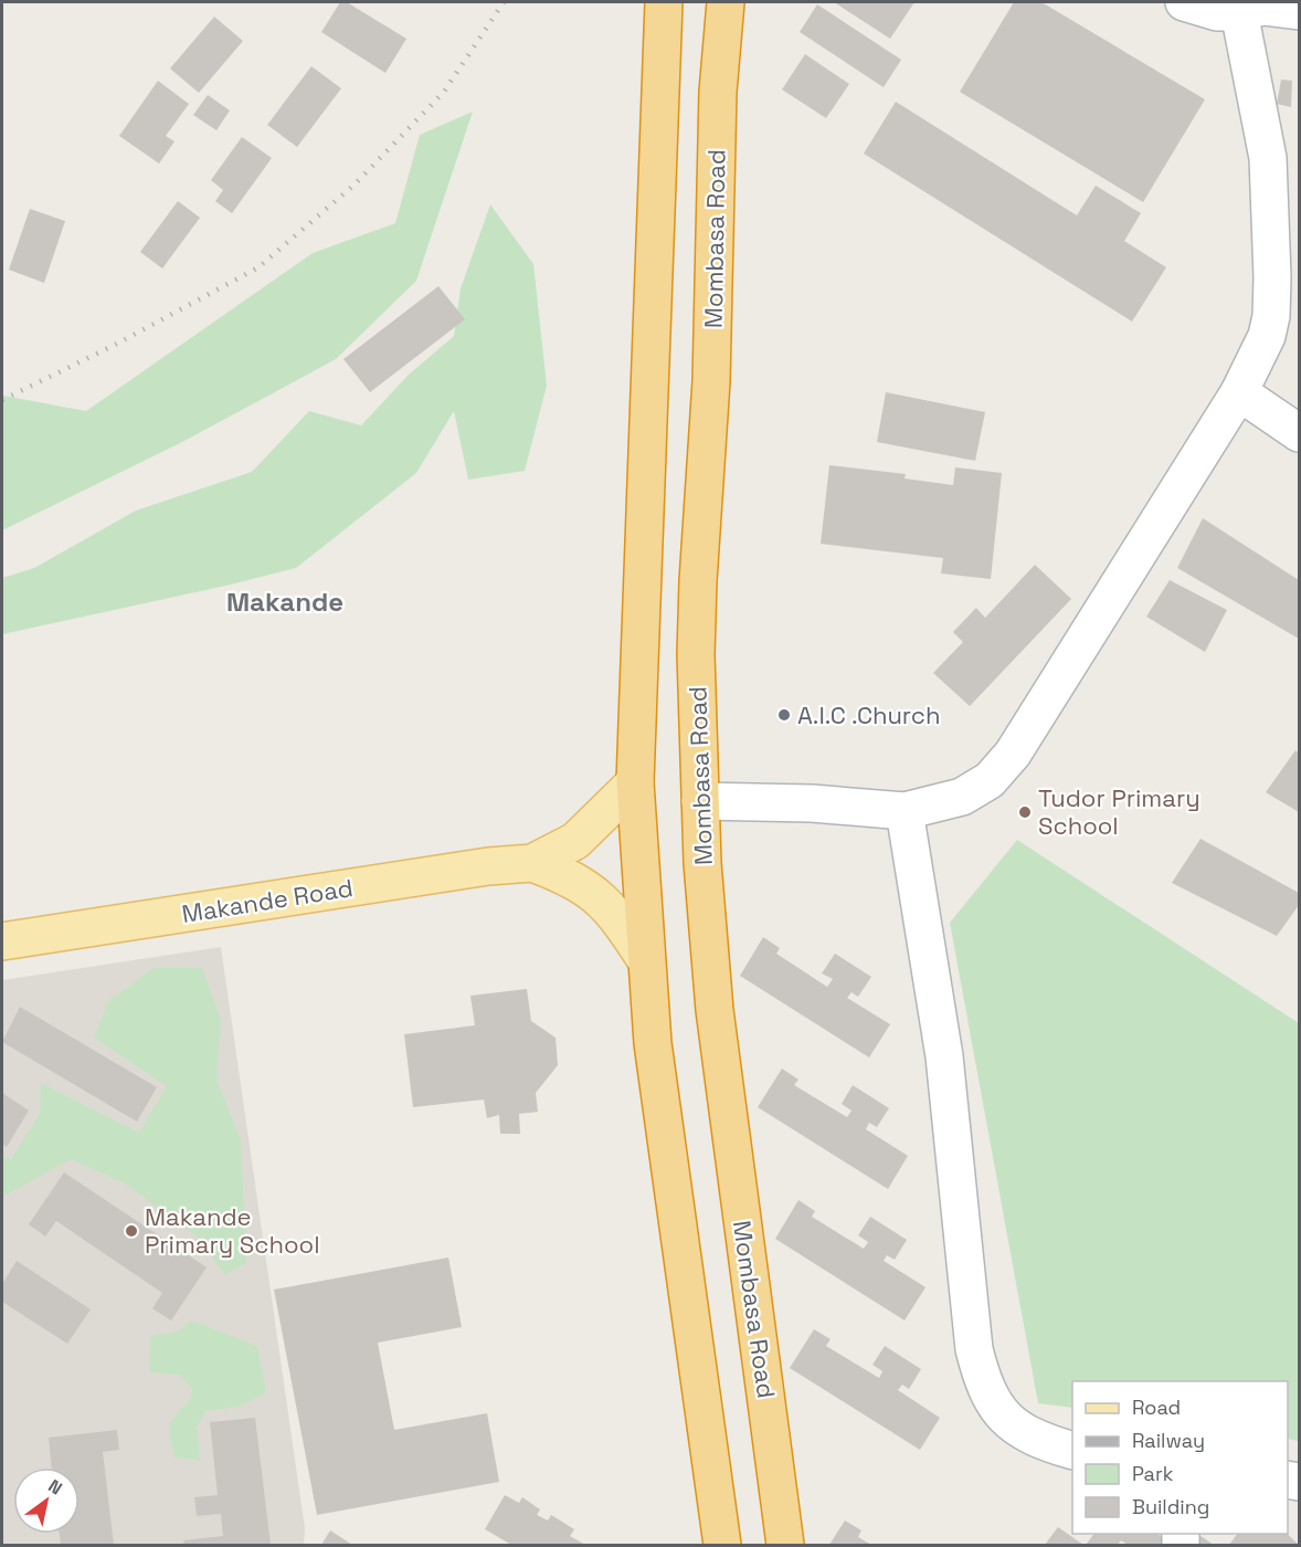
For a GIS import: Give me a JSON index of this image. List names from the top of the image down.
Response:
{
  "streets": {
    "highway": ["Mombasa Road"],
    "main road": ["Makande Road"]
  },
  "districts": ["Makande"],
  "places": ["A.I.C .Church", "Tudor Primary School", "Makande Primary School"],
  "legend": [
    "Road",
    "Railway",
    "Park",
    "Building"
  ],
  "north": "top right"
}
